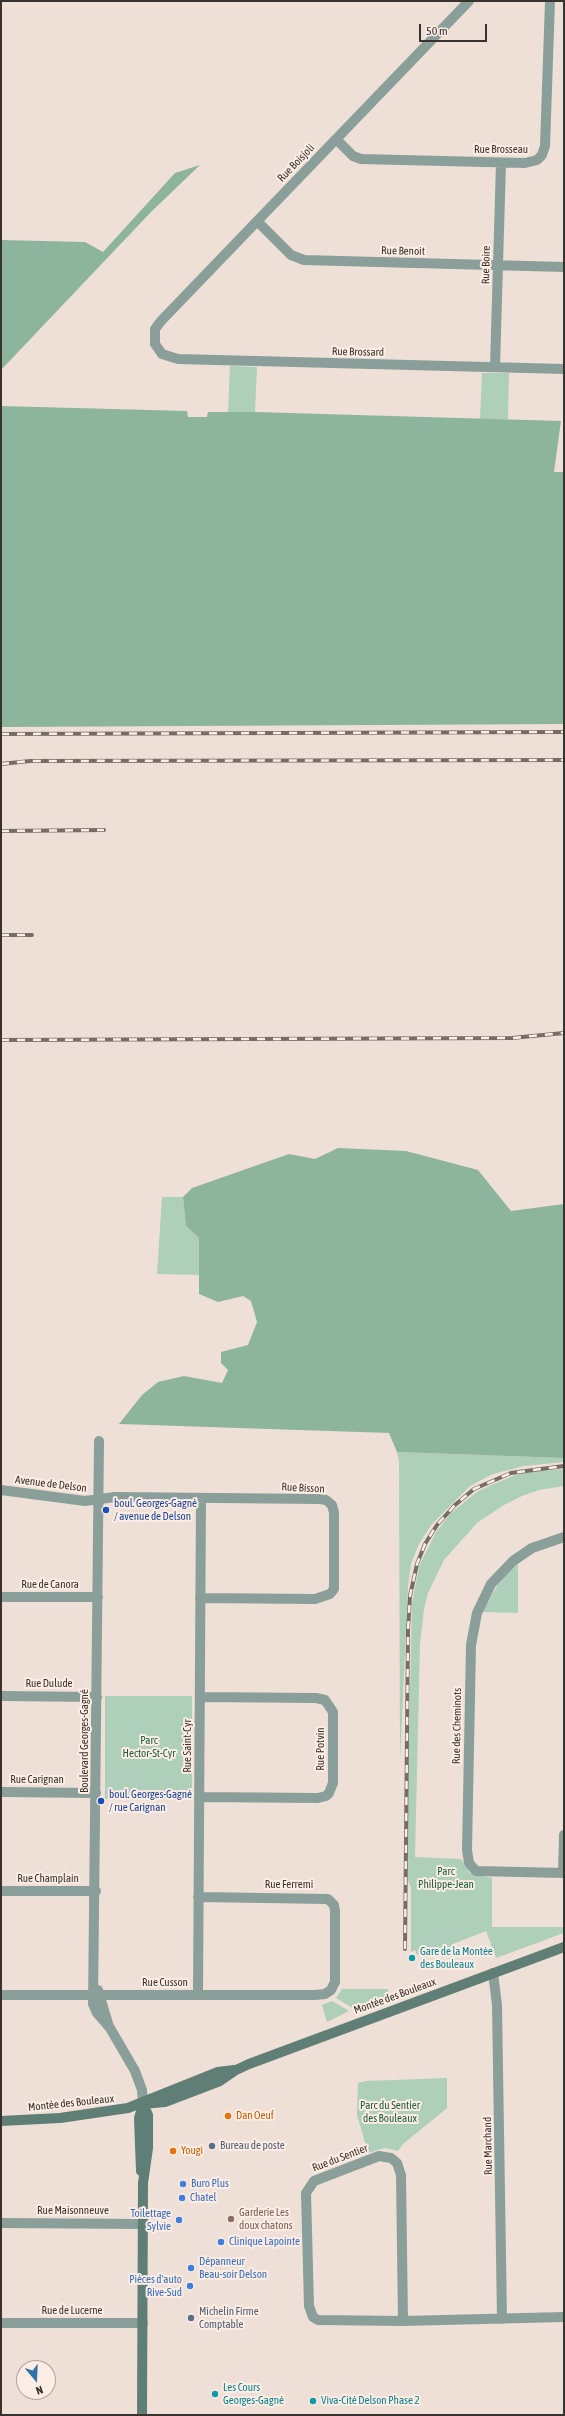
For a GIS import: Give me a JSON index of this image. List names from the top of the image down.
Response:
{
  "streets": {
    "street": [
      "Rue Brosseau",
      "Rue Boisjoli",
      "Rue Benoit",
      "Rue Boire",
      "Rue Brossard",
      "Avenue de Delson",
      "Rue Bisson",
      "Rue de Canora",
      "Rue Dulude",
      "Rue des Cheminots",
      "Boulevard Georges-Gagné",
      "Rue Saint-Cyr",
      "Rue Potvin",
      "Rue Carignan",
      "Rue Champlain",
      "Rue Ferremi",
      "Rue Cusson",
      "Montée des Bouleaux",
      "Rue Marchand",
      "Rue du Sentier",
      "Rue Maisonneuve",
      "Rue de Lucerne"
    ]
  },
  "crossings": [
    ["Rue Brosseau", "Rue Boisjoli"],
    ["Rue Brosseau", "Rue Boire"],
    ["Rue Boisjoli", "Rue Benoit"],
    ["Rue Boisjoli", "Rue Brossard"],
    ["Rue Benoit", "Rue Boire"],
    ["Rue Boire", "Rue Brossard"],
    ["Avenue de Delson", "Rue Bisson"],
    ["Avenue de Delson", "Boulevard Georges-Gagné"],
    ["Rue Bisson", "Boulevard Georges-Gagné"],
    ["Rue Bisson", "Rue Saint-Cyr"],
    ["Rue de Canora", "Boulevard Georges-Gagné"],
    ["Rue Dulude", "Boulevard Georges-Gagné"],
    ["Boulevard Georges-Gagné", "Rue Carignan"],
    ["Boulevard Georges-Gagné", "Rue Champlain"],
    ["Boulevard Georges-Gagné", "Rue Cusson"],
    ["Boulevard Georges-Gagné", "Montée des Bouleaux"],
    ["Rue Saint-Cyr", "Rue Potvin"],
    ["Rue Saint-Cyr", "Rue Ferremi"],
    ["Rue Saint-Cyr", "Rue Cusson"],
    ["Rue Ferremi", "Rue Cusson"],
    ["Montée des Bouleaux", "Rue Marchand"],
    ["Rue Marchand", "Rue du Sentier"]
  ],
  "parks": ["Parc Hector-St-Cyr", "Parc Philippe-Jean", "Parc du Sentier des Bouleaux"],
  "places": [
    "boul. Georges-Gagné / avenue de Delson",
    "boul. Georges-Gagné / rue Carignan",
    "Gare de la Montée des Bouleaux",
    "Dan Oeuf",
    "Bureau de poste",
    "Yougi",
    "Buro Plus",
    "Chatel",
    "Garderie Les doux chatons",
    "Toilettage Sylvie",
    "Clinique Lapointe",
    "Dépanneur Beau-soir Delson",
    "Pièces d'auto Rive-Sud",
    "Michelin Firme Comptable",
    "Les Cours Georges-Gagné",
    "Viva-Cité Delson Phase 2"
  ],
  "scale_bar": "50 m",
  "north": "bottom"
}
